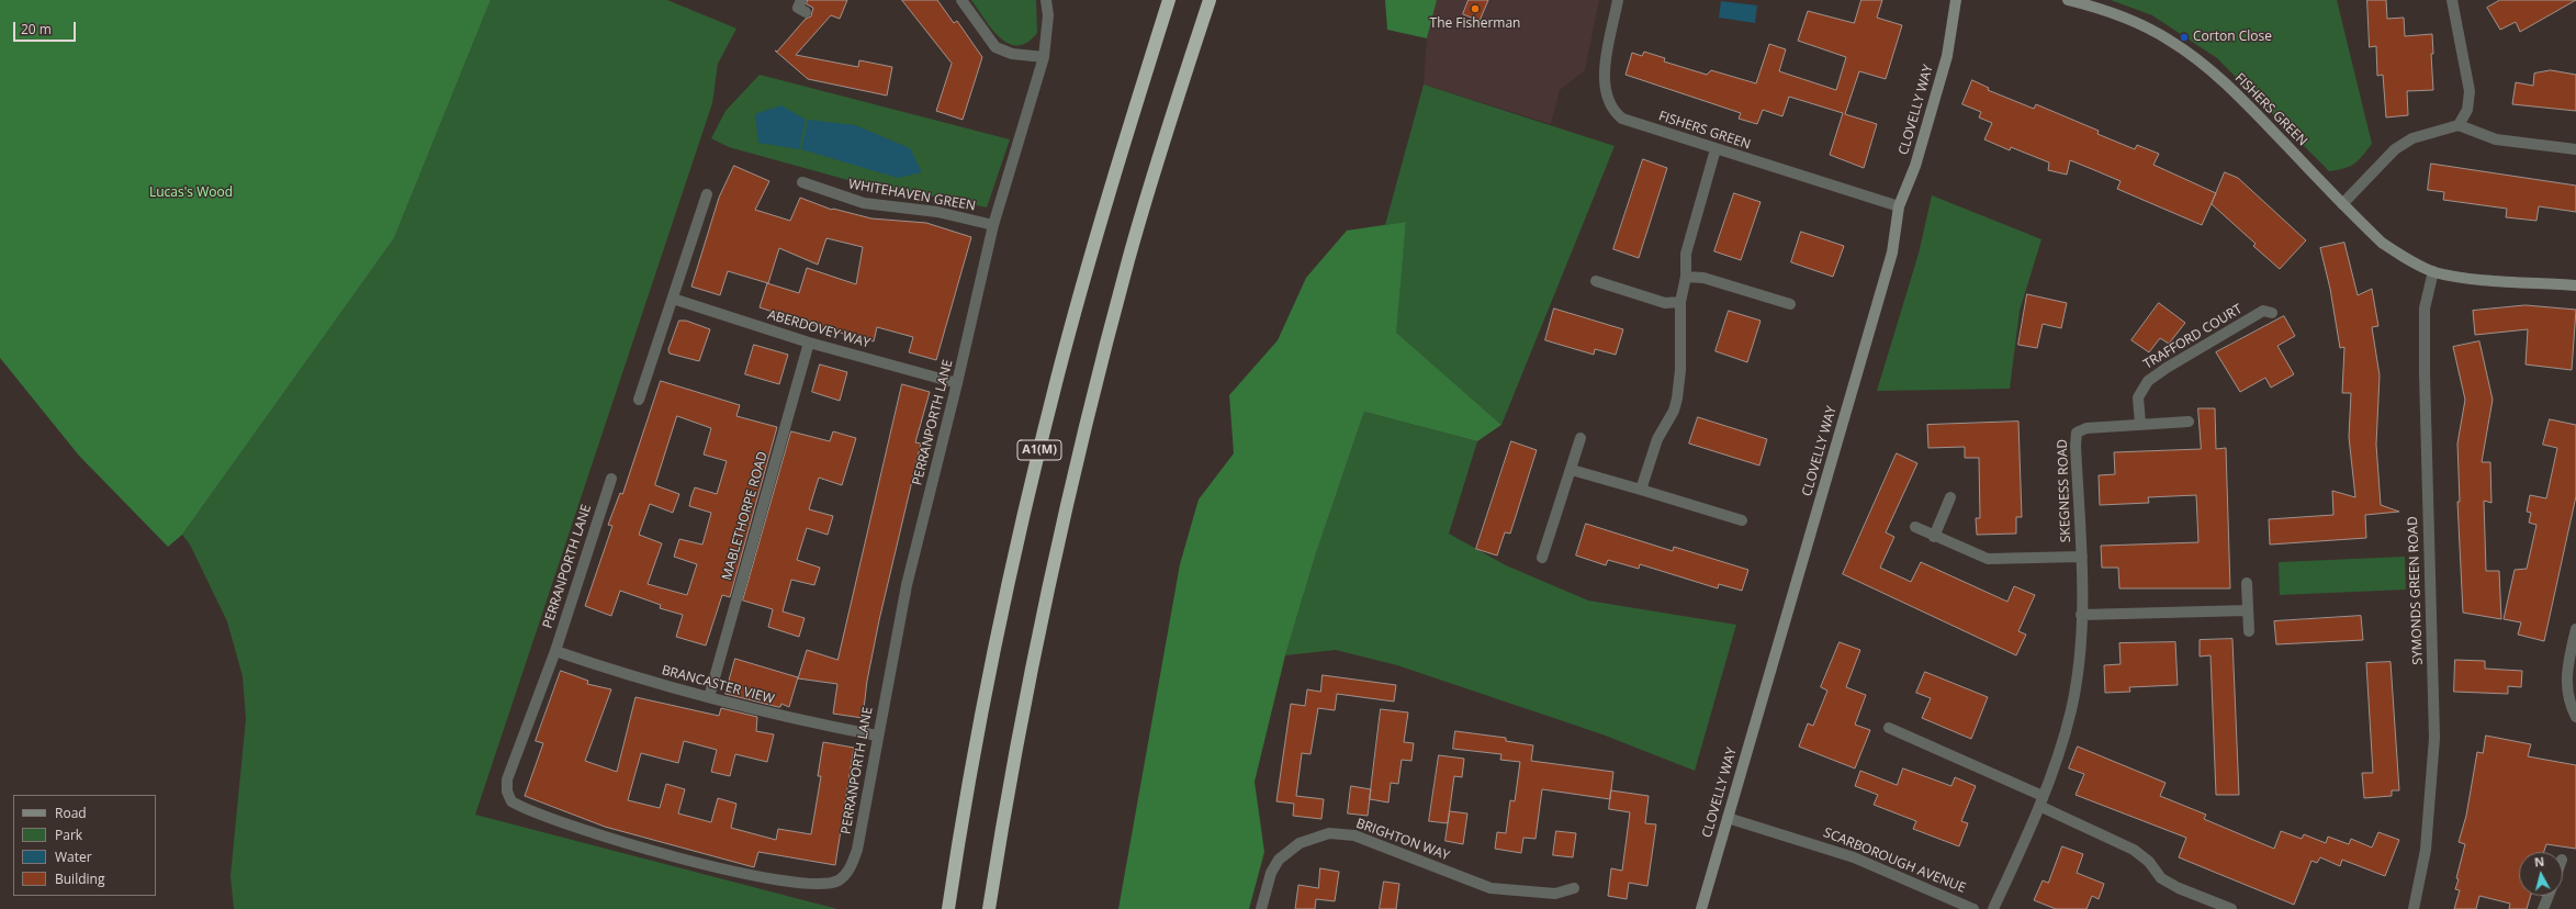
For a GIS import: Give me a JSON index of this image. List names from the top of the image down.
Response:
{
  "streets": {
    "highway": ["A1(M)"],
    "street": [
      "CLOVELLY WAY",
      "FISHERS GREEN",
      "WHITEHAVEN GREEN",
      "ABERDOVEY WAY",
      "TRAFFORD COURT",
      "PERRANPORTH LANE",
      "SKEGNESS ROAD",
      "MABLETHORPE ROAD",
      "SYMONDS GREEN ROAD",
      "BRANCASTER VIEW",
      "BRIGHTON WAY",
      "SCARBOROUGH AVENUE"
    ]
  },
  "crossings": [
    ["CLOVELLY WAY", "FISHERS GREEN"],
    ["CLOVELLY WAY", "SCARBOROUGH AVENUE"],
    ["FISHERS GREEN", "SYMONDS GREEN ROAD"],
    ["WHITEHAVEN GREEN", "PERRANPORTH LANE"],
    ["ABERDOVEY WAY", "PERRANPORTH LANE"],
    ["ABERDOVEY WAY", "MABLETHORPE ROAD"],
    ["TRAFFORD COURT", "SKEGNESS ROAD"],
    ["PERRANPORTH LANE", "BRANCASTER VIEW"],
    ["MABLETHORPE ROAD", "BRANCASTER VIEW"]
  ],
  "parks": ["Lucas's Wood"],
  "places": ["The Fisherman", "Corton Close"],
  "legend": [
    "Road",
    "Park",
    "Water",
    "Building"
  ],
  "scale_bar": "20 m",
  "north": "top"
}
